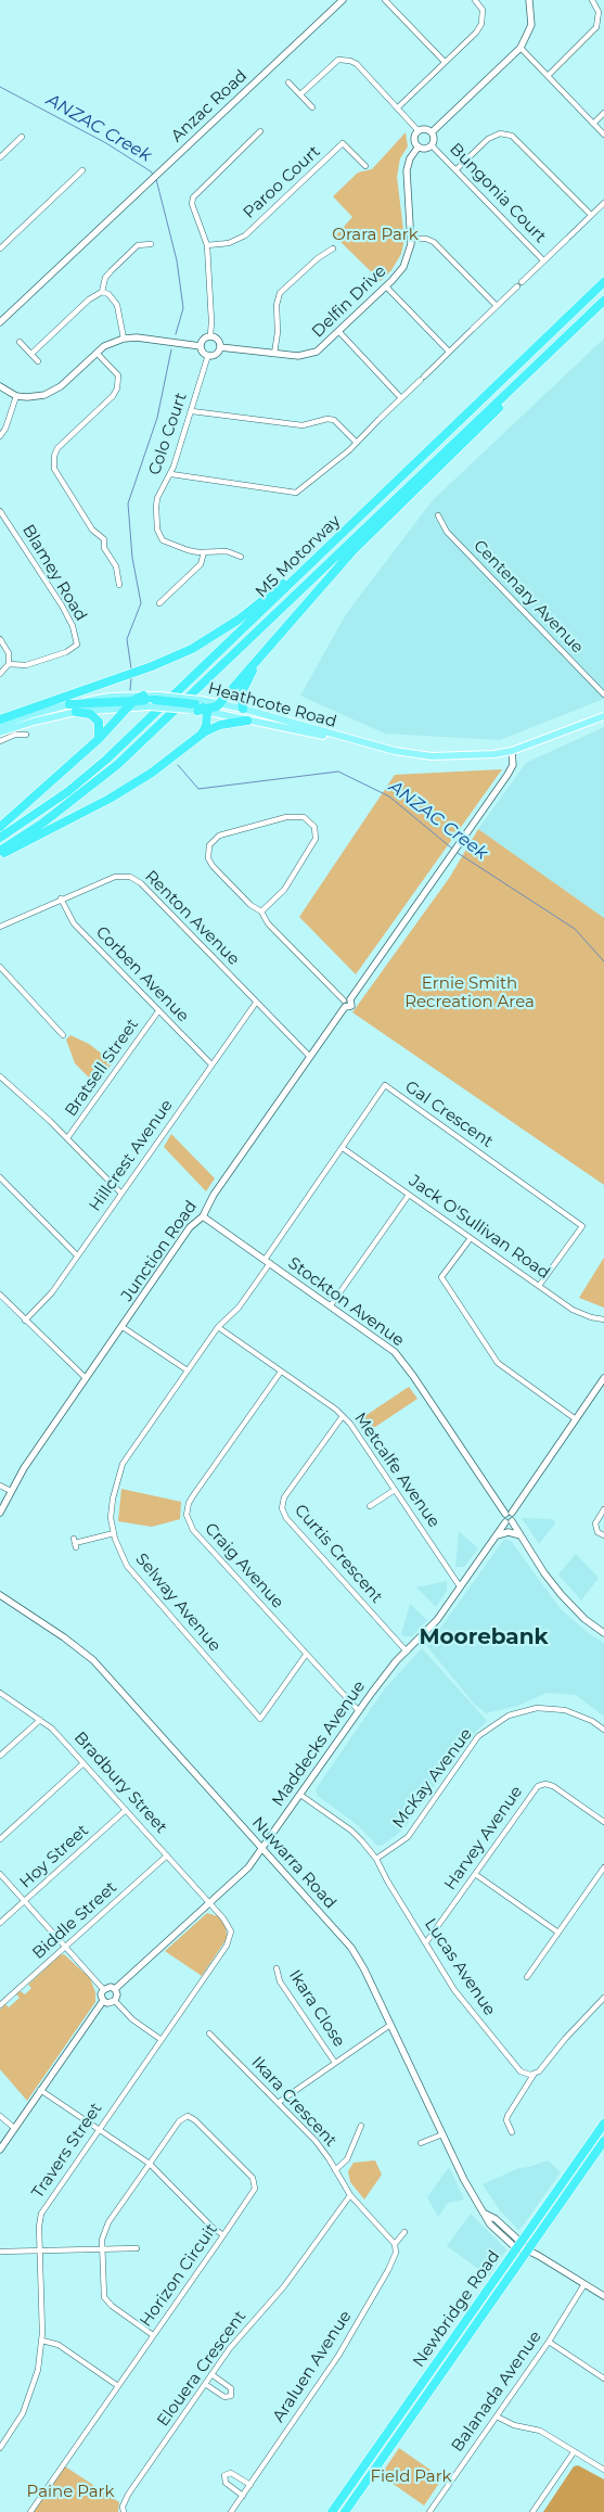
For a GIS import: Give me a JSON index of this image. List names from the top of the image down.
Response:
{
  "streets": {
    "highway": ["M5 Motorway", "Newbridge Road"],
    "main road": ["Heathcote Road"],
    "street": [
      "Anzac Road",
      "Paroo Court",
      "Bungonia Court",
      "Delfin Drive",
      "Colo Court",
      "Blamey Road",
      "Centenary Avenue",
      "Renton Avenue",
      "Corben Avenue",
      "Bratsell Street",
      "Gal Crescent",
      "Hillcrest Avenue",
      "Jack O'Sullivan Road",
      "Junction Road",
      "Stockton Avenue",
      "Metcalfe Avenue",
      "Curtis Crescent",
      "Craig Avenue",
      "Selway Avenue",
      "Maddecks Avenue",
      "McKay Avenue",
      "Bradbury Street",
      "Harvey Avenue",
      "Hoy Street",
      "Nuwarra Road",
      "Biddle Street",
      "Lucas Avenue",
      "Ikara Close",
      "Ikara Crescent",
      "Travers Street",
      "Horizon Circuit",
      "Araluen Avenue",
      "Elouera Crescent",
      "Balanada Avenue"
    ]
  },
  "crossings": [
    ["Bungonia Court", "Delfin Drive"],
    ["Bungonia Court", "Colo Court"],
    ["Delfin Drive", "Colo Court"],
    ["Heathcote Road", "Junction Road"],
    ["Renton Avenue", "Corben Avenue"],
    ["Renton Avenue", "Hillcrest Avenue"],
    ["Renton Avenue", "Junction Road"],
    ["Corben Avenue", "Bratsell Street"],
    ["Corben Avenue", "Hillcrest Avenue"],
    ["Gal Crescent", "Jack O'Sullivan Road"],
    ["Gal Crescent", "Stockton Avenue"],
    ["Gal Crescent", "Selway Avenue"],
    ["Junction Road", "Stockton Avenue"],
    ["Stockton Avenue", "Selway Avenue"],
    ["Metcalfe Avenue", "Curtis Crescent"],
    ["Metcalfe Avenue", "Craig Avenue"],
    ["Metcalfe Avenue", "Selway Avenue"],
    ["Metcalfe Avenue", "Maddecks Avenue"],
    ["Curtis Crescent", "Maddecks Avenue"],
    ["Craig Avenue", "Selway Avenue"],
    ["Craig Avenue", "Maddecks Avenue"],
    ["Maddecks Avenue", "Bradbury Street"],
    ["Maddecks Avenue", "Nuwarra Road"],
    ["Maddecks Avenue", "Lucas Avenue"],
    ["Maddecks Avenue", "Travers Street"],
    ["McKay Avenue", "Lucas Avenue"],
    ["Bradbury Street", "Hoy Street"],
    ["Bradbury Street", "Biddle Street"],
    ["Bradbury Street", "Travers Street"],
    ["Harvey Avenue", "Lucas Avenue"],
    ["Nuwarra Road", "Newbridge Road"],
    ["Nuwarra Road", "Balanada Avenue"],
    ["Ikara Crescent", "Araluen Avenue"],
    ["Ikara Crescent", "Elouera Crescent"]
  ],
  "districts": ["Moorebank"],
  "water": ["ANZAC Creek"],
  "parks": [
    "Orara Park",
    "Ernie Smith Recreation Area",
    "Field Park",
    "Paine Park"
  ]
}
